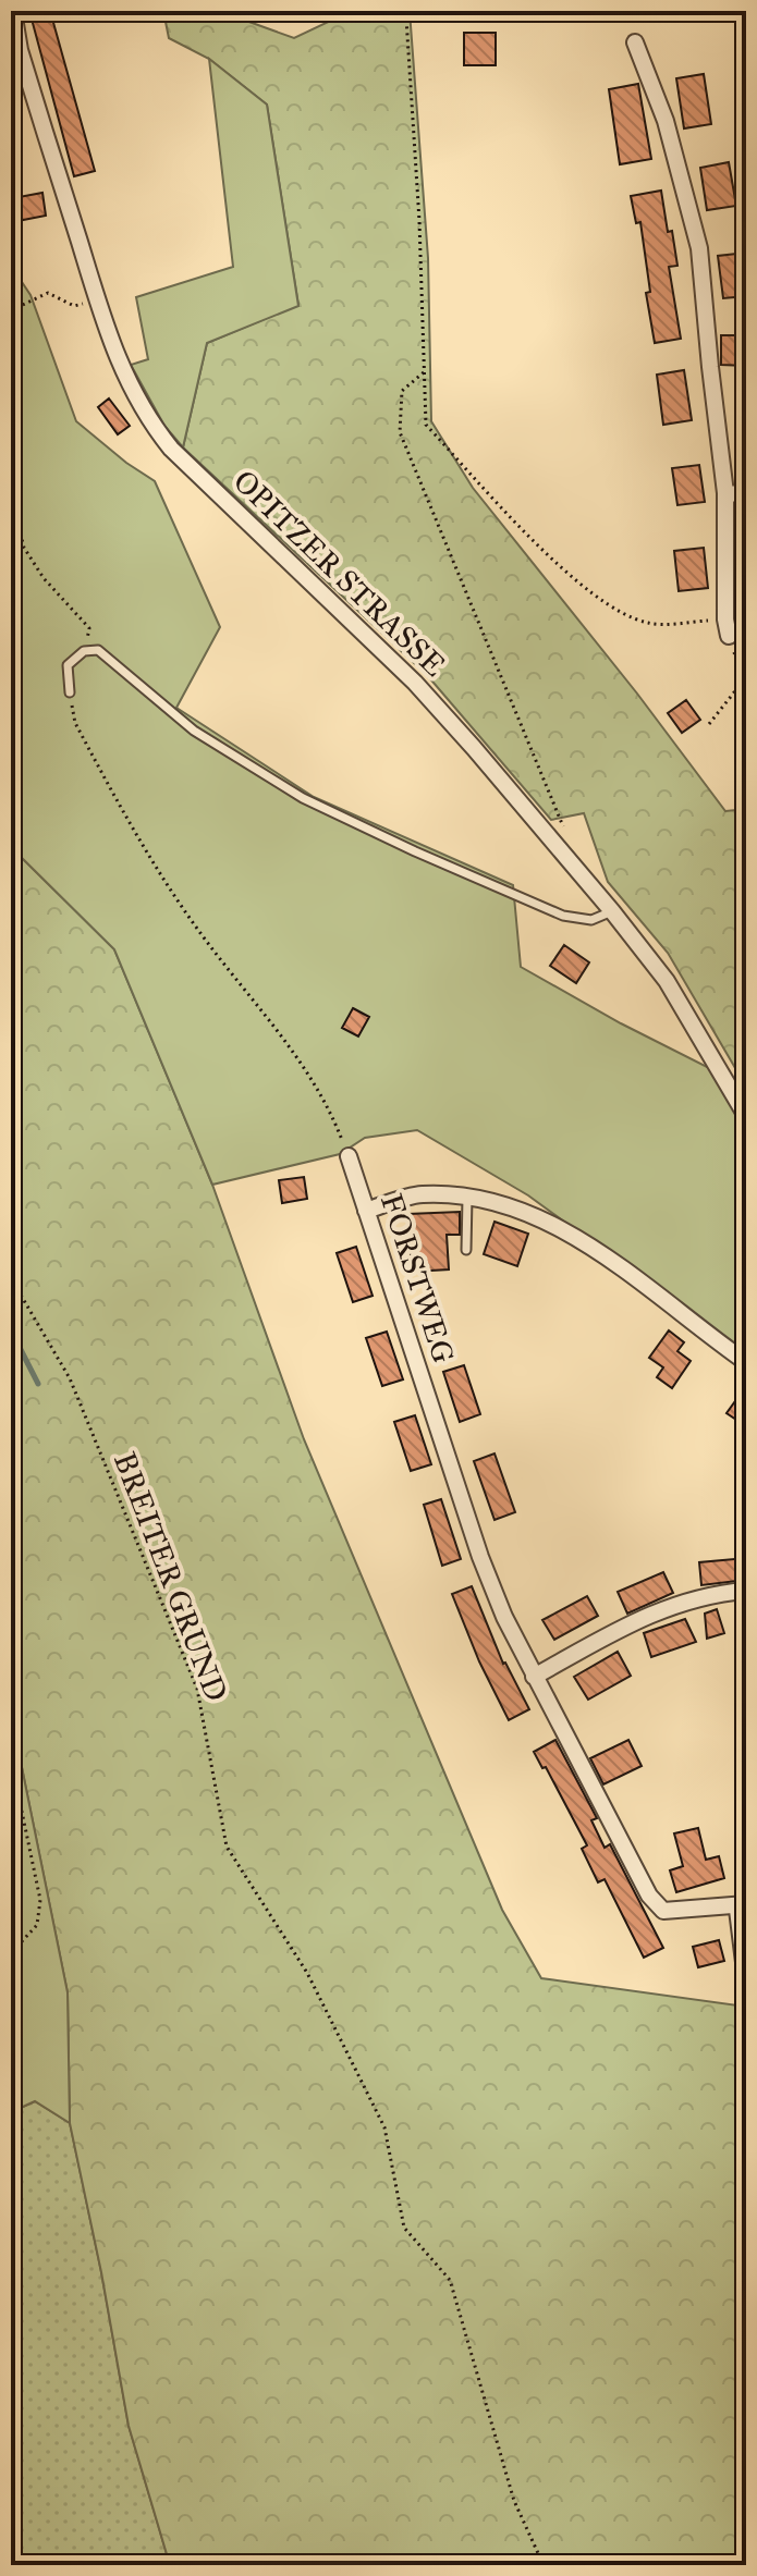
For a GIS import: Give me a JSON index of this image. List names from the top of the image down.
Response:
{
  "streets": {
    "street": ["OPITZER STRASSE", "FORSTWEG"],
    "path": ["BREITER GRUND"]
  }
}
